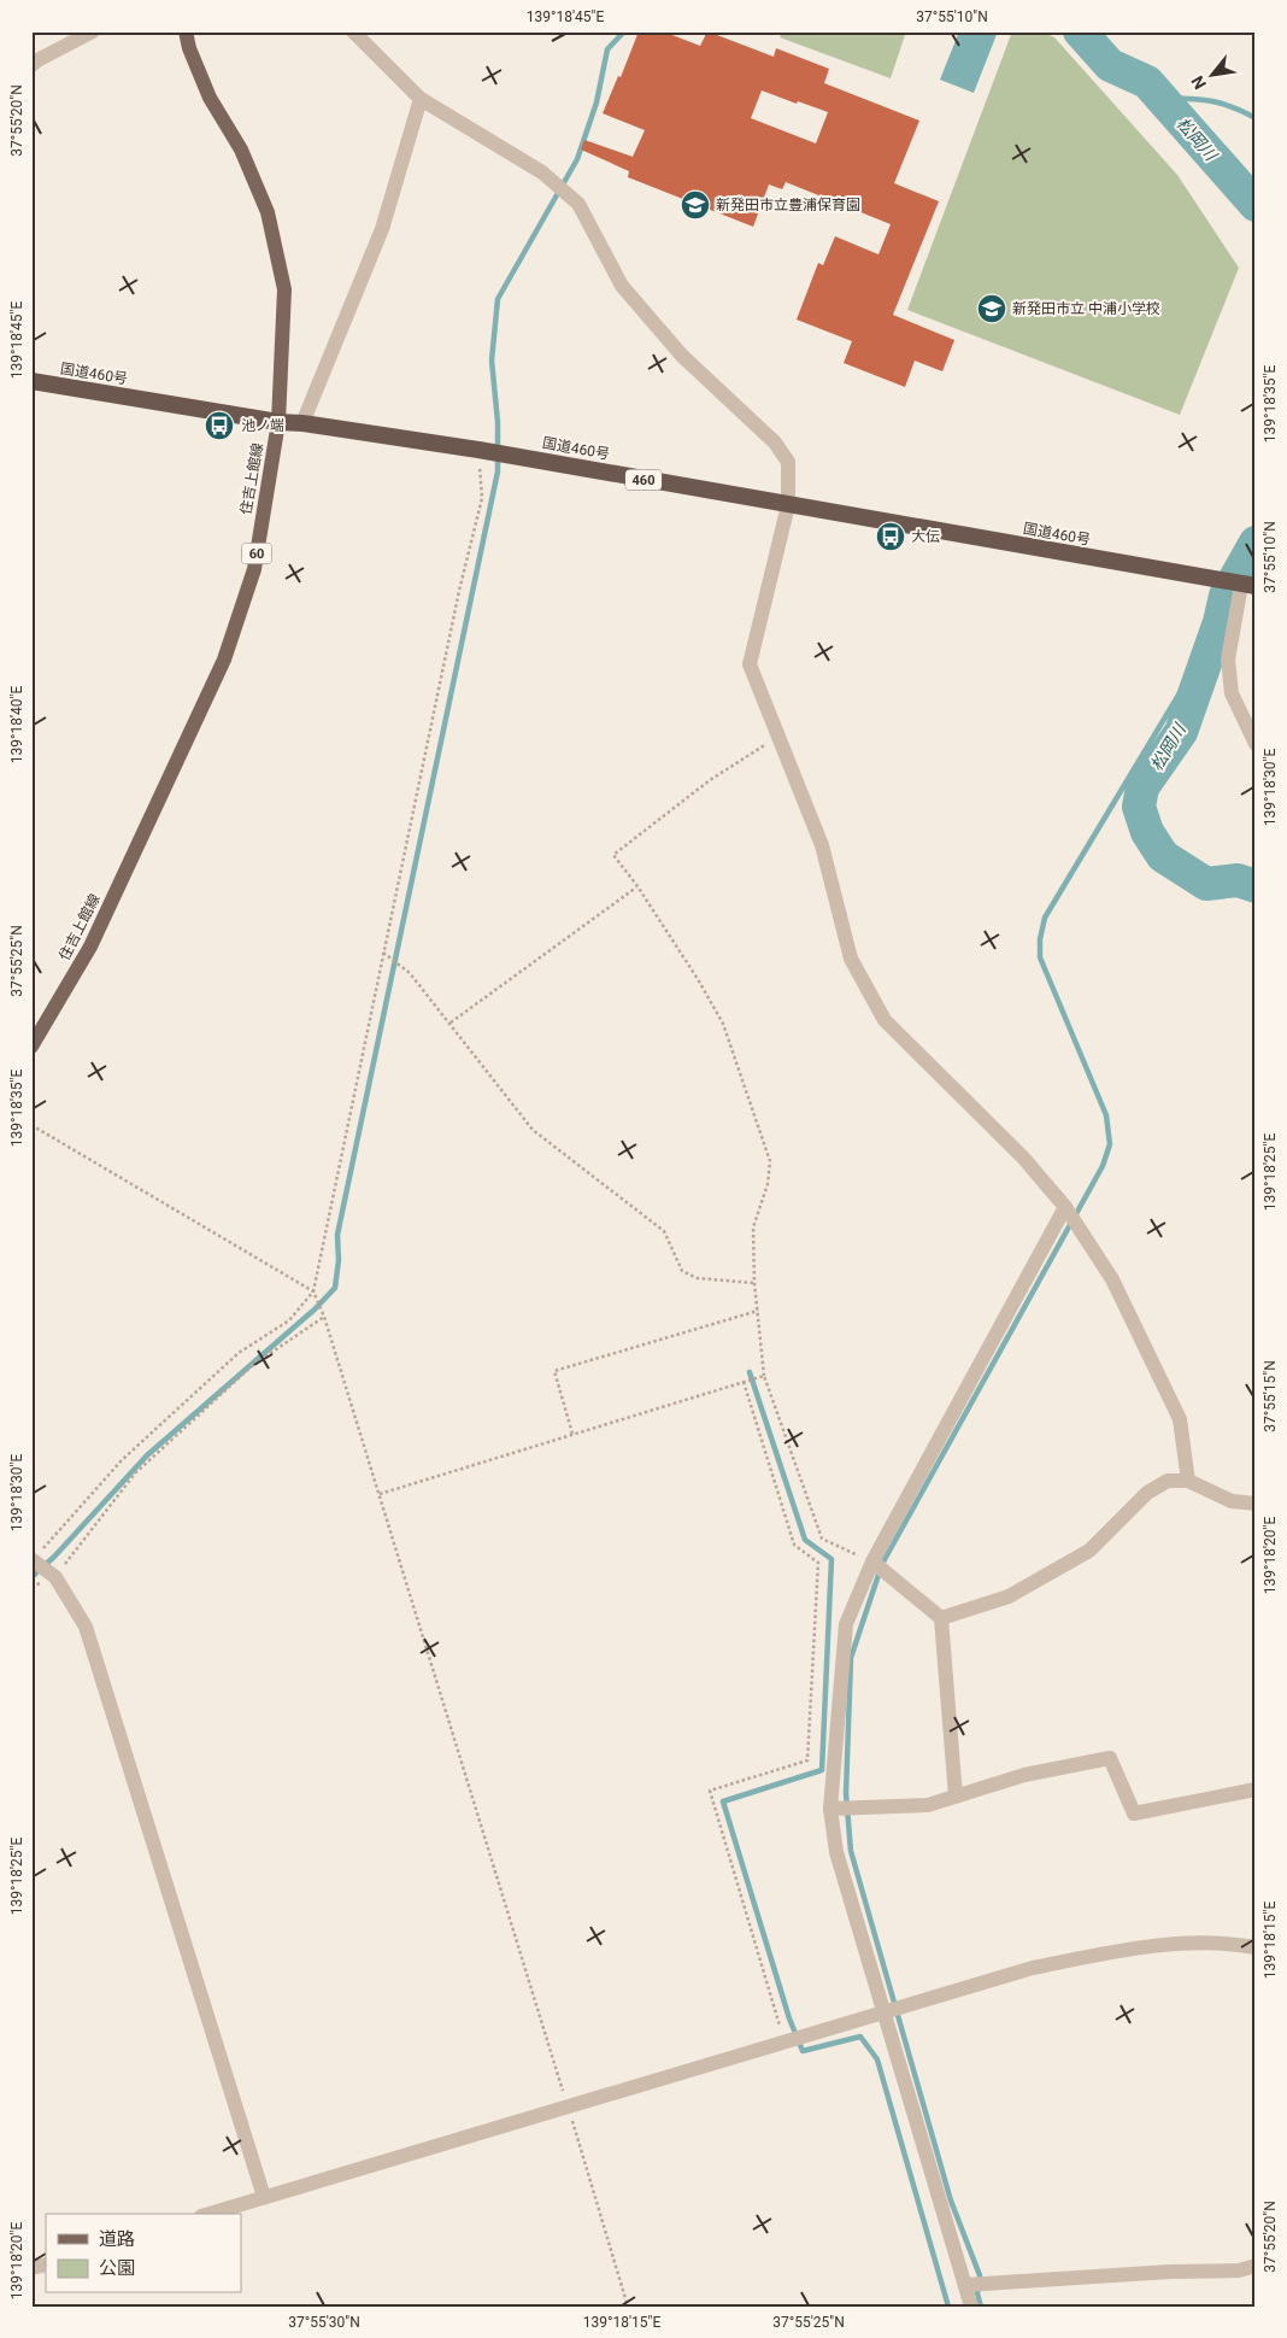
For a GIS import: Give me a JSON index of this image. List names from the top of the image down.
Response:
{
  "streets": {
    "highway": ["国道460号", "460"],
    "main road": ["住吉上館線", "60"]
  },
  "crossings": [
    ["国道460号", "住吉上館線"]
  ],
  "water": ["松岡川"],
  "places": {
    "school or university": ["新発田市立豊浦保育園", "新発田市立 中浦小学校"],
    "bus stop": ["池ノ端", "大伝"]
  },
  "legend": ["道路", "公園"],
  "north": "bottom left",
  "coordinates": [
    "139°18'45\"E",
    "37°55'10\"N",
    "37°55'20\"N",
    "139°18'35\"E",
    "139°18'40\"E",
    "139°18'30\"E",
    "37°55'25\"N",
    "139°18'25\"E",
    "37°55'15\"N",
    "139°18'20\"E",
    "139°18'15\"E",
    "37°55'30\"N"
  ]
}
